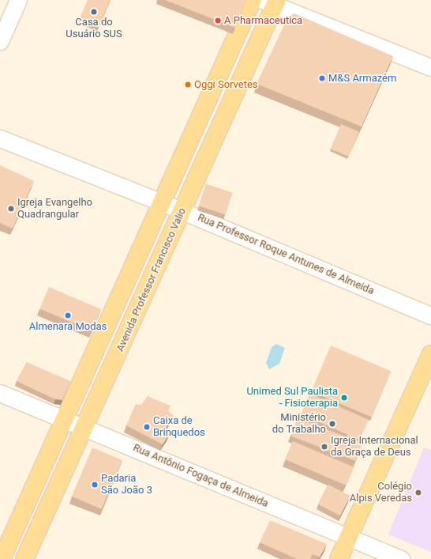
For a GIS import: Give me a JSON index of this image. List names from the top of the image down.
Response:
{
  "streets": {
    "main road": ["Avenida Professor Francisco Valio"],
    "street": ["Rua Professor Roque Antunes de Almeida", "Rua Antônio Fogaça de Almeida"]
  },
  "crossings": [
    ["Rua Professor Roque Antunes de Almeida", "Avenida Professor Francisco Valio"],
    ["Avenida Professor Francisco Valio", "Rua Antônio Fogaça de Almeida"]
  ],
  "places": [
    "Casa do Usuário SUS",
    "A Pharmaceutica",
    "M&S Armazém",
    "Oggi Sorvetes",
    "Igreja Evangelho Quadrangular",
    "Almenara Modas",
    "Unimed Sul Paulista - Fisioterapia",
    "Ministério do Trabalho",
    "Caixa de Brinquedos",
    "Igreja Internacional da Graça de Deus",
    "Padaria São João 3",
    "Colégio Alpis Veredas"
  ]
}
